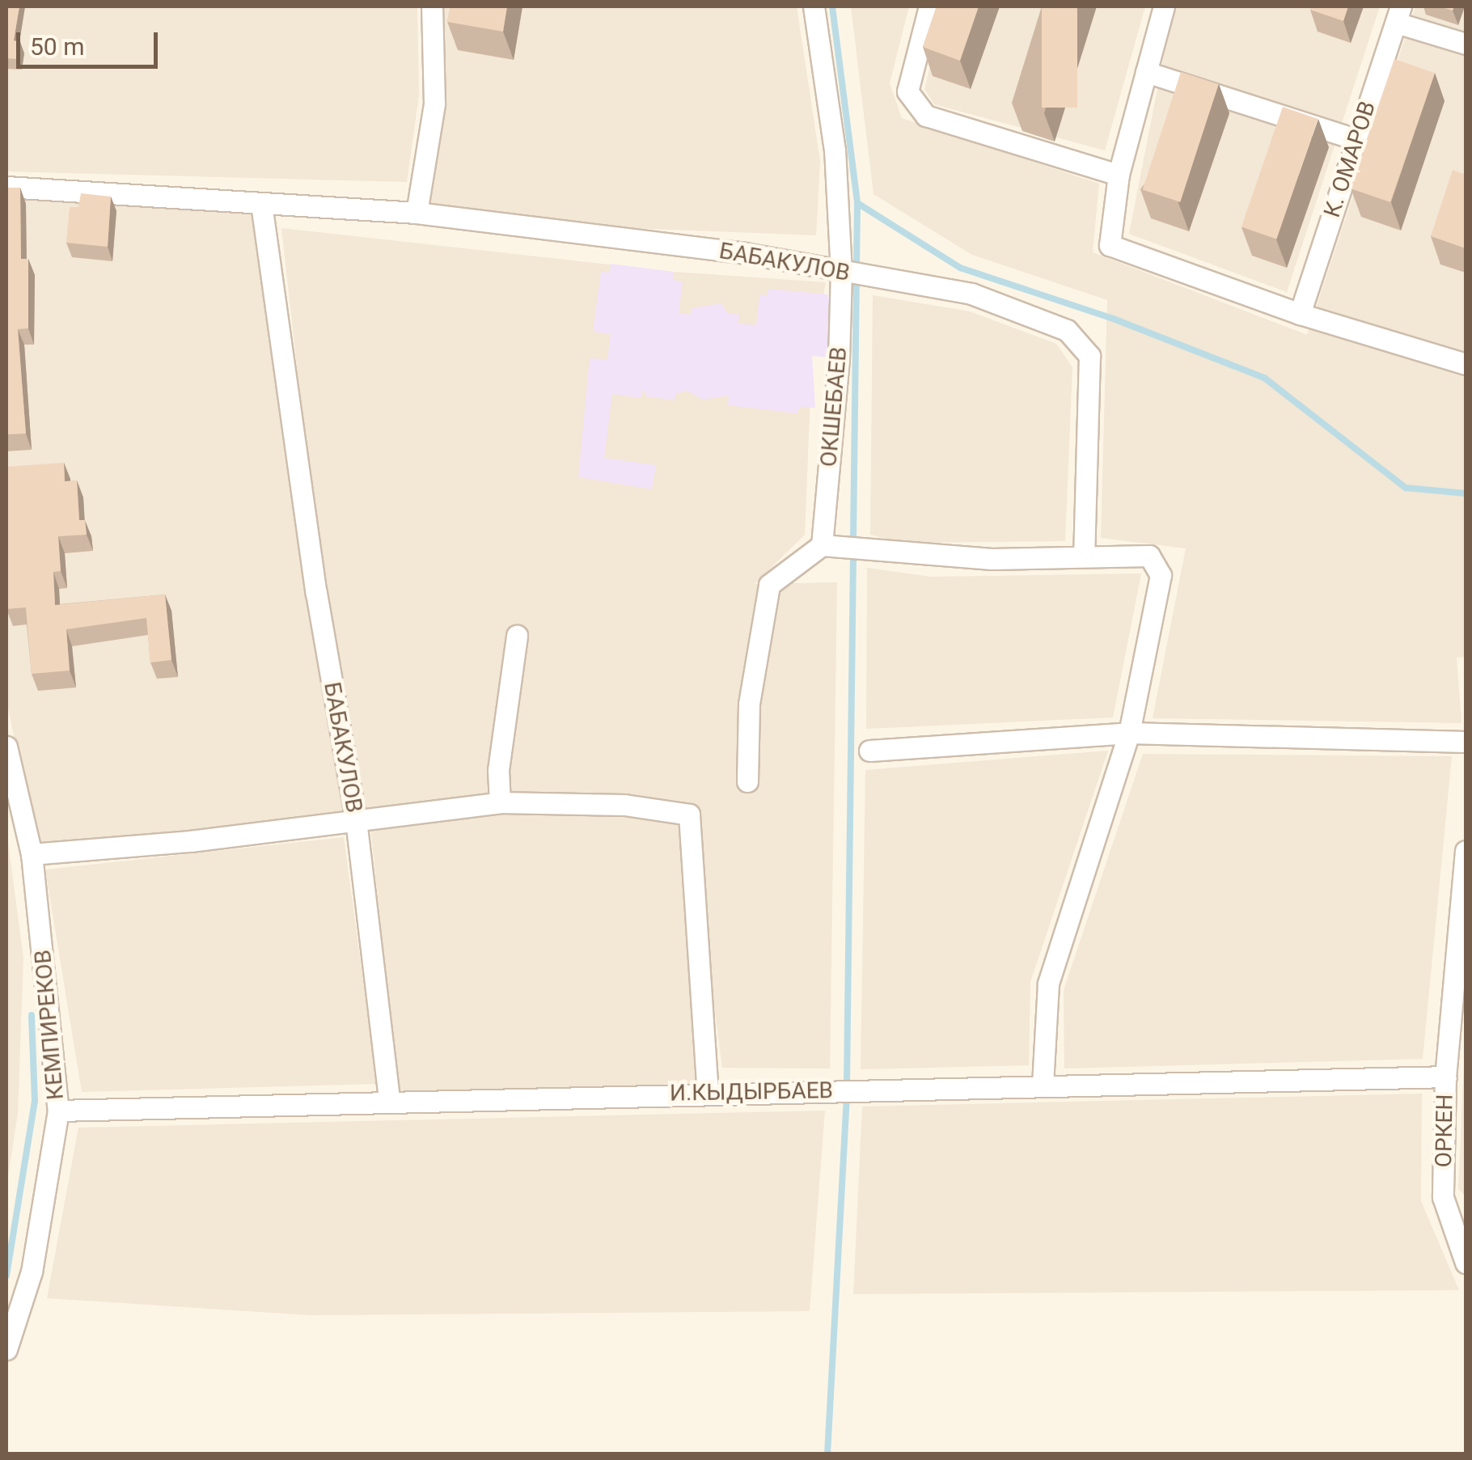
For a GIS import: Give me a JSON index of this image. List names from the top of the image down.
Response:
{
  "streets": {
    "street": [
      "К. ОМАРОВ",
      "БАБАКУЛОВ",
      "ОКШЕБАЕВ",
      "КЕМПИРЕКОВ",
      "И.КЫДЫРБАЕВ",
      "ОРКЕН"
    ]
  },
  "crossings": [
    ["БАБАКУЛОВ", "ОКШЕБАЕВ"],
    ["БАБАКУЛОВ", "И.КЫДЫРБАЕВ"],
    ["КЕМПИРЕКОВ", "И.КЫДЫРБАЕВ"],
    ["И.КЫДЫРБАЕВ", "ОРКЕН"]
  ],
  "scale_bar": "50 m"
}
